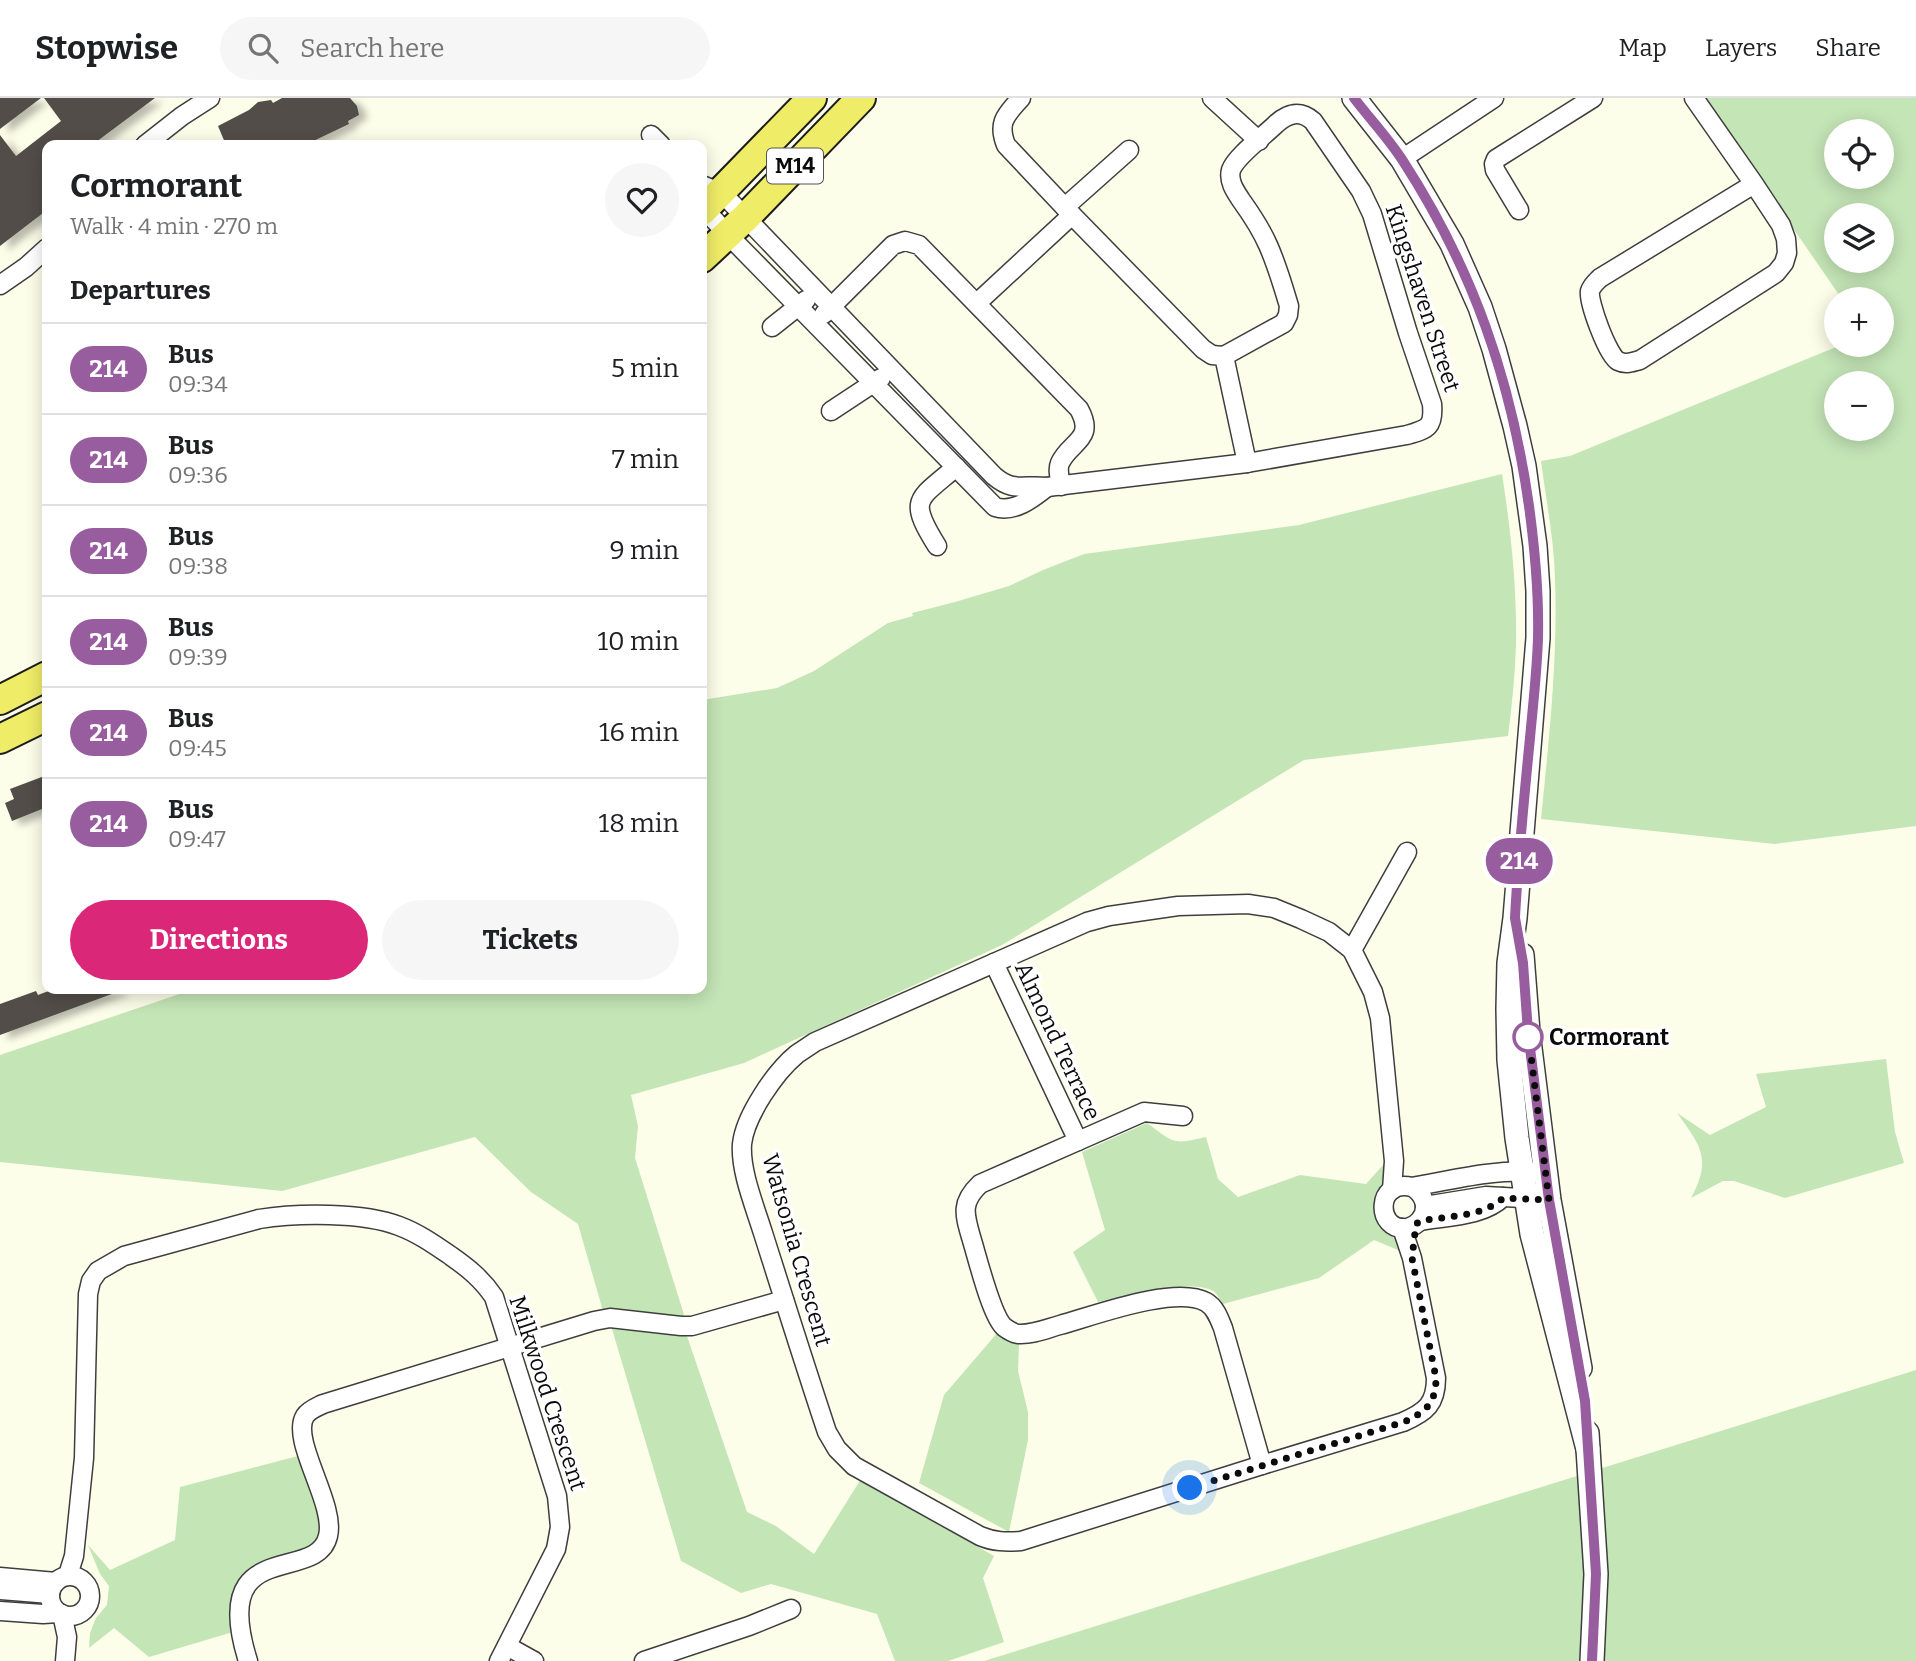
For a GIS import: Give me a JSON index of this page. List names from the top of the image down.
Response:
{
  "streets": {
    "main road": ["M14"],
    "street": [
      "Kingshaven Street",
      "Almond Terrace",
      "Watsonia Crescent",
      "Milkwood Crescent"
    ]
  },
  "crossings": [
    ["M14", "Kingshaven Street"],
    ["Almond Terrace", "Watsonia Crescent"]
  ],
  "places": ["Cormorant"],
  "lines": ["bus line 214"],
  "page": {
    "header": "Stopwise",
    "search": "Search here",
    "nav": ["Map", "Layers", "Share"],
    "on_map": "214",
    "map_buttons": ["+", "−"],
    "heading": [
      ["Cormorant", "Walk · 4 min · 270 m"],
      "Departures"
    ],
    "list": [
      {
        "mark": "214",
        "name": "Bus",
        "note": "09:34",
        "value": "5 min"
      },
      {
        "mark": "214",
        "name": "Bus",
        "note": "09:36",
        "value": "7 min"
      },
      {
        "mark": "214",
        "name": "Bus",
        "note": "09:38",
        "value": "9 min"
      },
      {
        "mark": "214",
        "name": "Bus",
        "note": "09:39",
        "value": "10 min"
      },
      {
        "mark": "214",
        "name": "Bus",
        "note": "09:45",
        "value": "16 min"
      },
      {
        "mark": "214",
        "name": "Bus",
        "note": "09:47",
        "value": "18 min"
      }
    ],
    "buttons": ["Directions", "Tickets"]
  }
}
